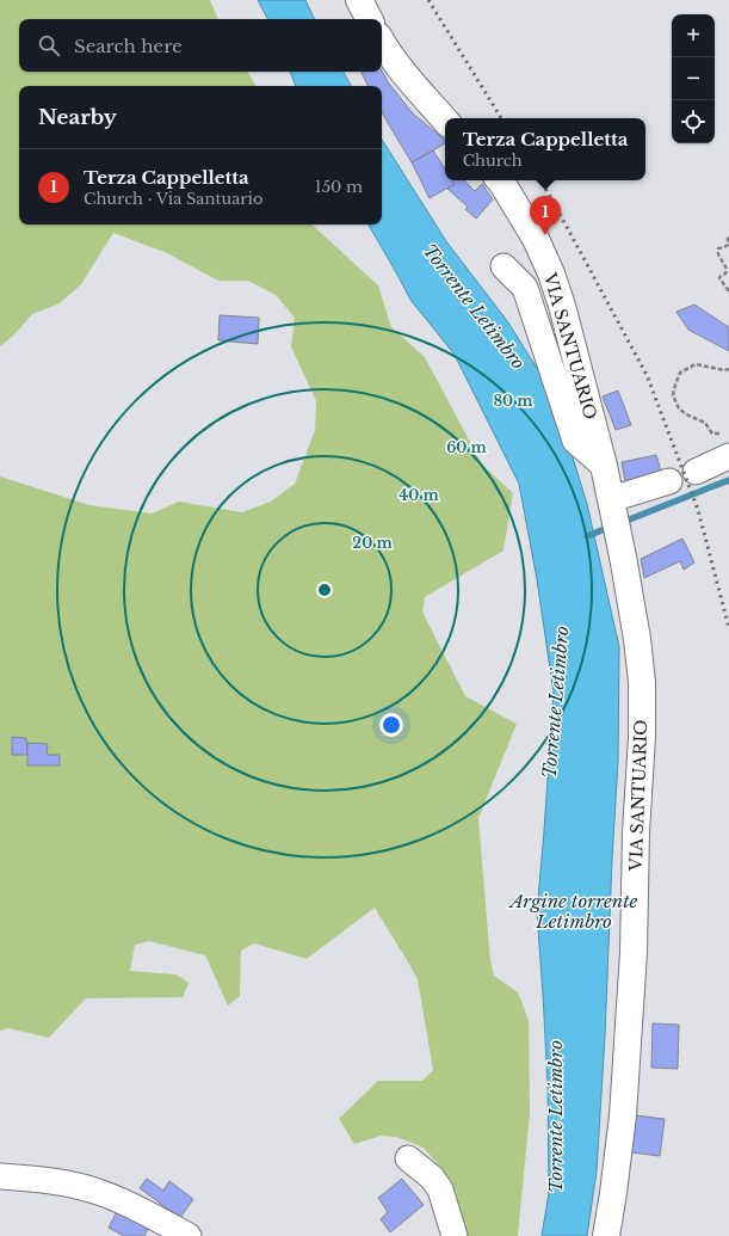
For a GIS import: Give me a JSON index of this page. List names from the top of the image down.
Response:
{
  "streets": {
    "main road": ["VIA SANTUARIO"]
  },
  "water": ["Torrente Letimbro", "Argine torrente Letimbro"],
  "page": {
    "map_buttons": ["+", "−"],
    "search": "Search here",
    "heading": "Nearby",
    "popup": ["Terza Cappelletta", "Church"],
    "list": [
      {
        "mark": "1",
        "name": "Terza Cappelletta",
        "note": "Church · Via Santuario",
        "value": "150 m"
      }
    ],
    "pins": "1"
  },
  "rings": [
    "80 m",
    "60 m",
    "40 m",
    "20 m"
  ]
}
